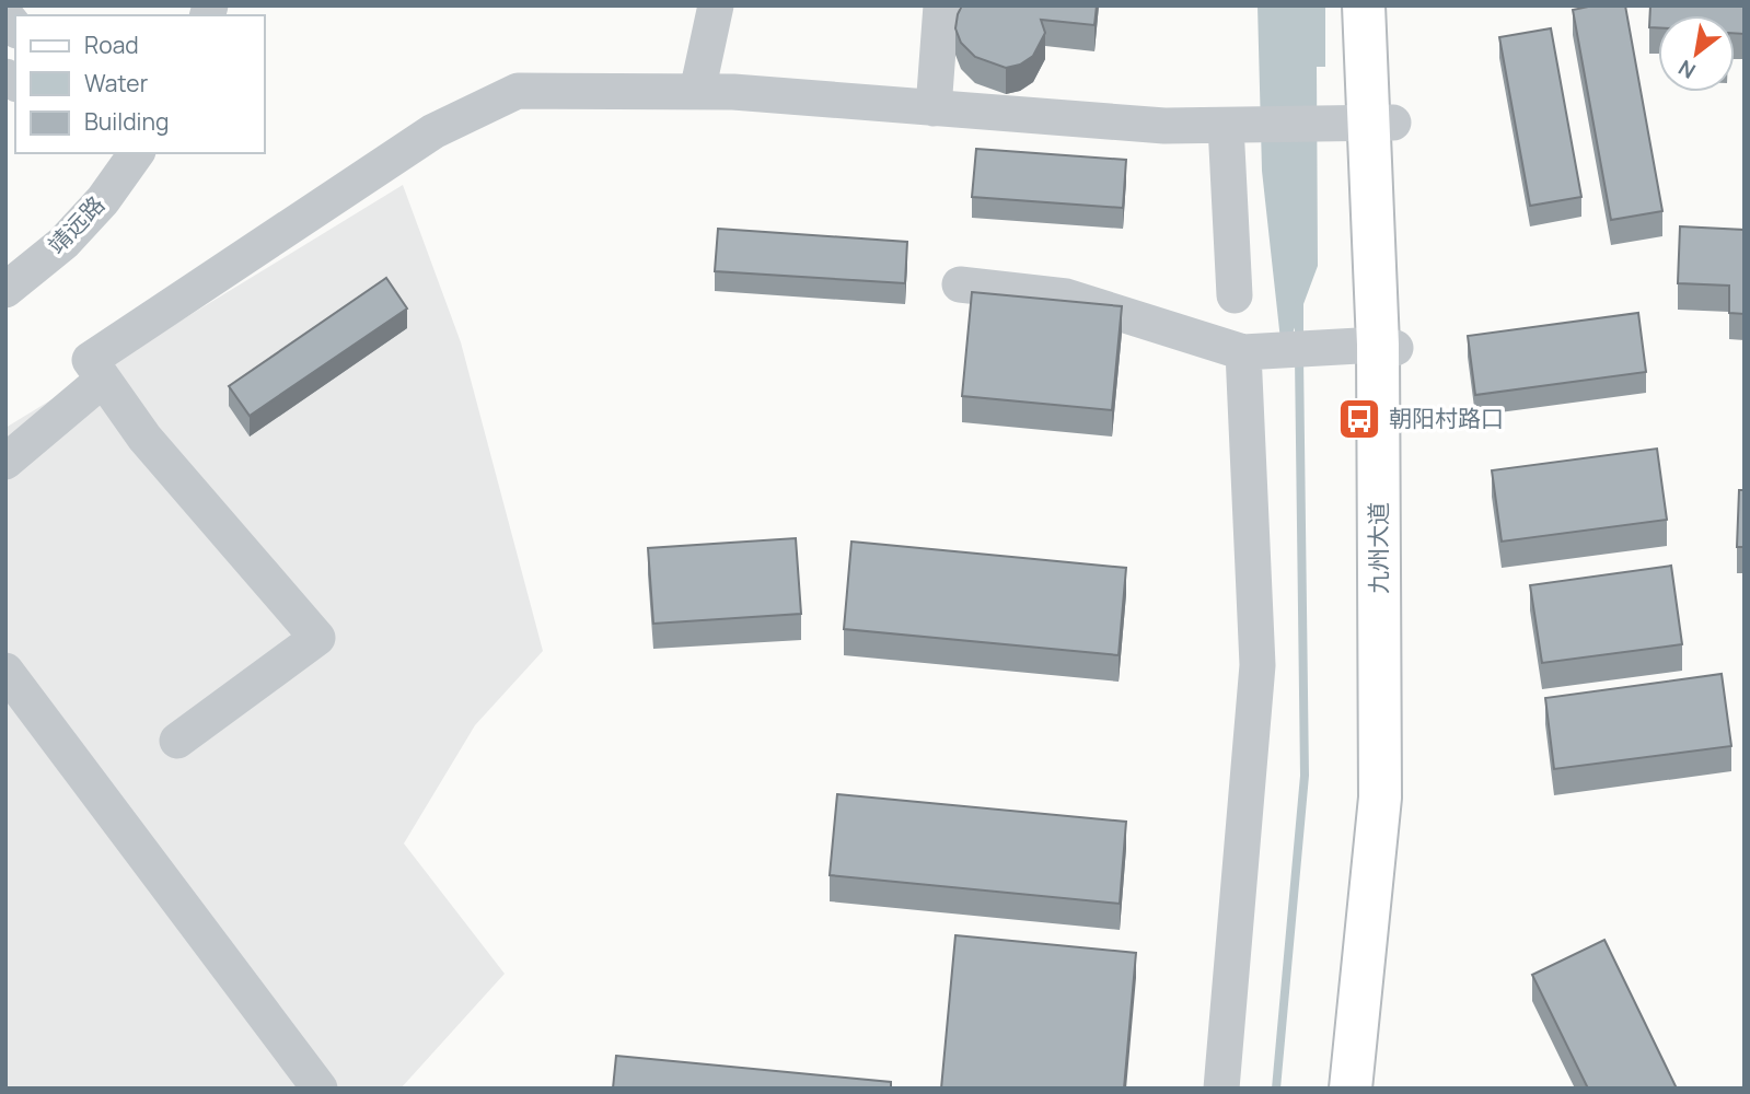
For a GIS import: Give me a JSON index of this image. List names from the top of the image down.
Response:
{
  "streets": {
    "main road": ["九州大道"],
    "street": ["靖远路"]
  },
  "places": {
    "bus stop": ["朝阳村路口"]
  },
  "legend": ["Road", "Water", "Building"],
  "north": "bottom left"
}
